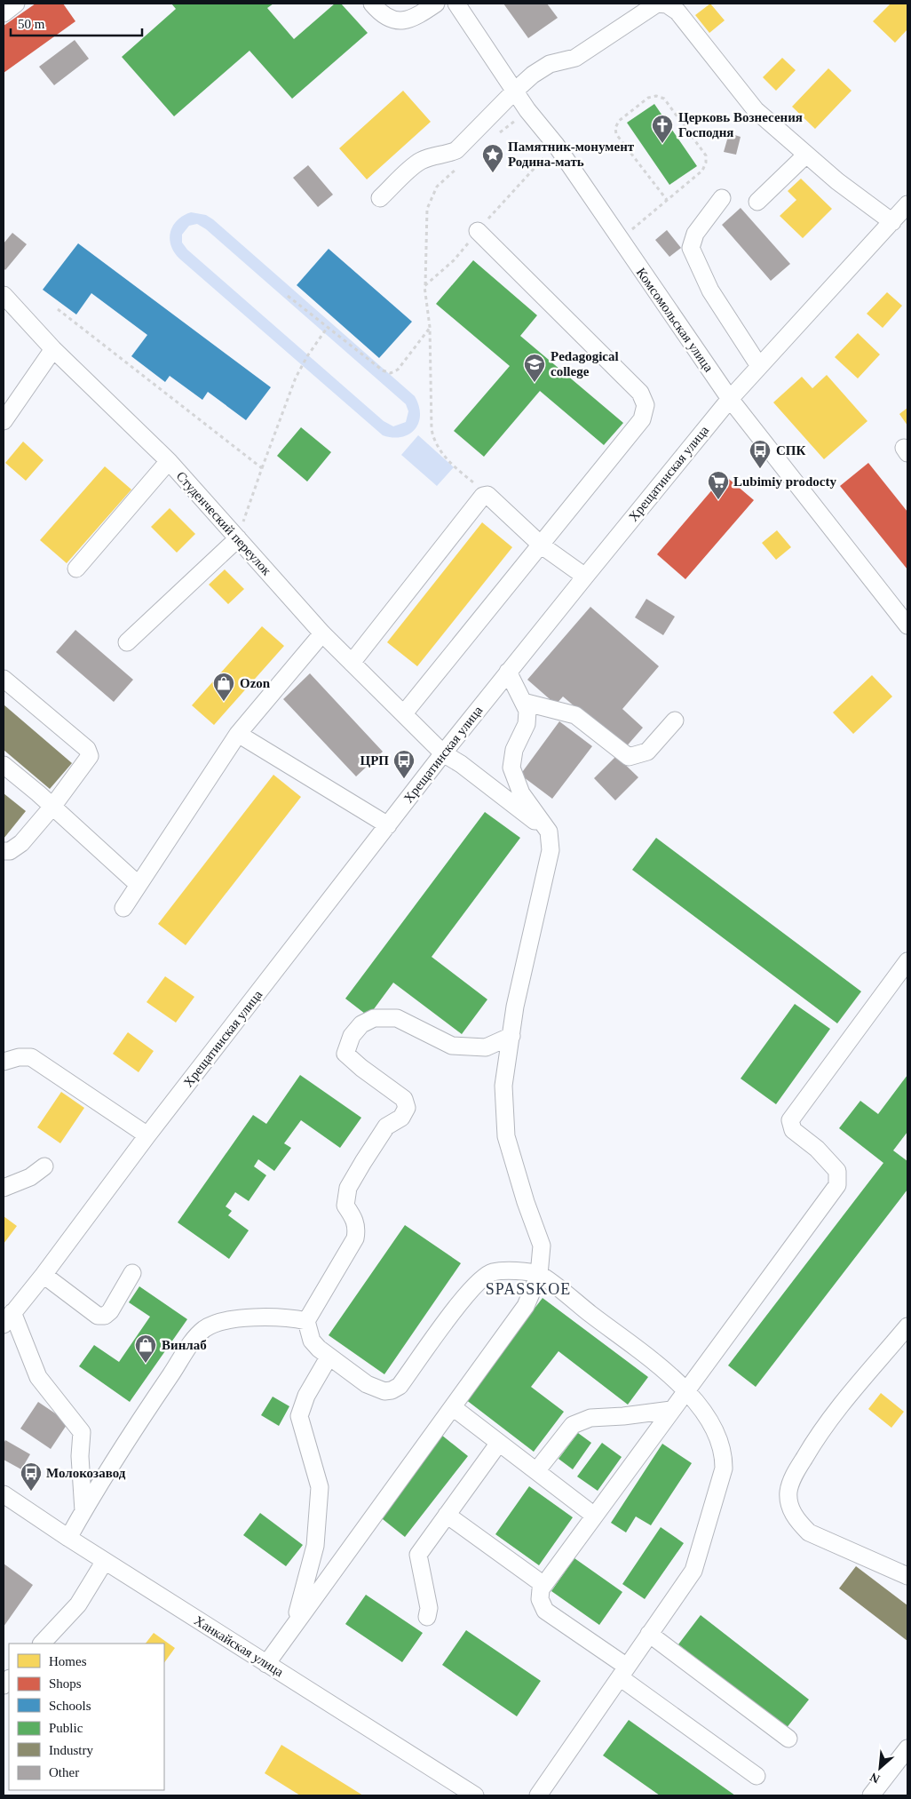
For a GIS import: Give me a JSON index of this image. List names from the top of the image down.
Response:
{
  "streets": {
    "street": [
      "Комсомольская улица",
      "Хрещатинская улица",
      "Студенческий переулок",
      "Ханкайская улица"
    ]
  },
  "crossings": [
    ["Комсомольская улица", "Хрещатинская улица"],
    ["Хрещатинская улица", "Студенческий переулок"]
  ],
  "districts": ["SPASSKOE"],
  "places": {
    "church": ["Церковь Вознесения Господня"],
    "place": ["Памятник-монумент Родина-мать"],
    "school or university": ["Pedagogical college"],
    "bus stop": ["СПК", "ЦРП", "Молокозавод"],
    "supermarket": ["Lubimiy prodocty"],
    "shop": ["Ozon", "Винлаб"]
  },
  "legend": [
    "Homes",
    "Shops",
    "Schools",
    "Public",
    "Industry",
    "Other"
  ],
  "scale_bar": "50 m",
  "north": "bottom left"
}
